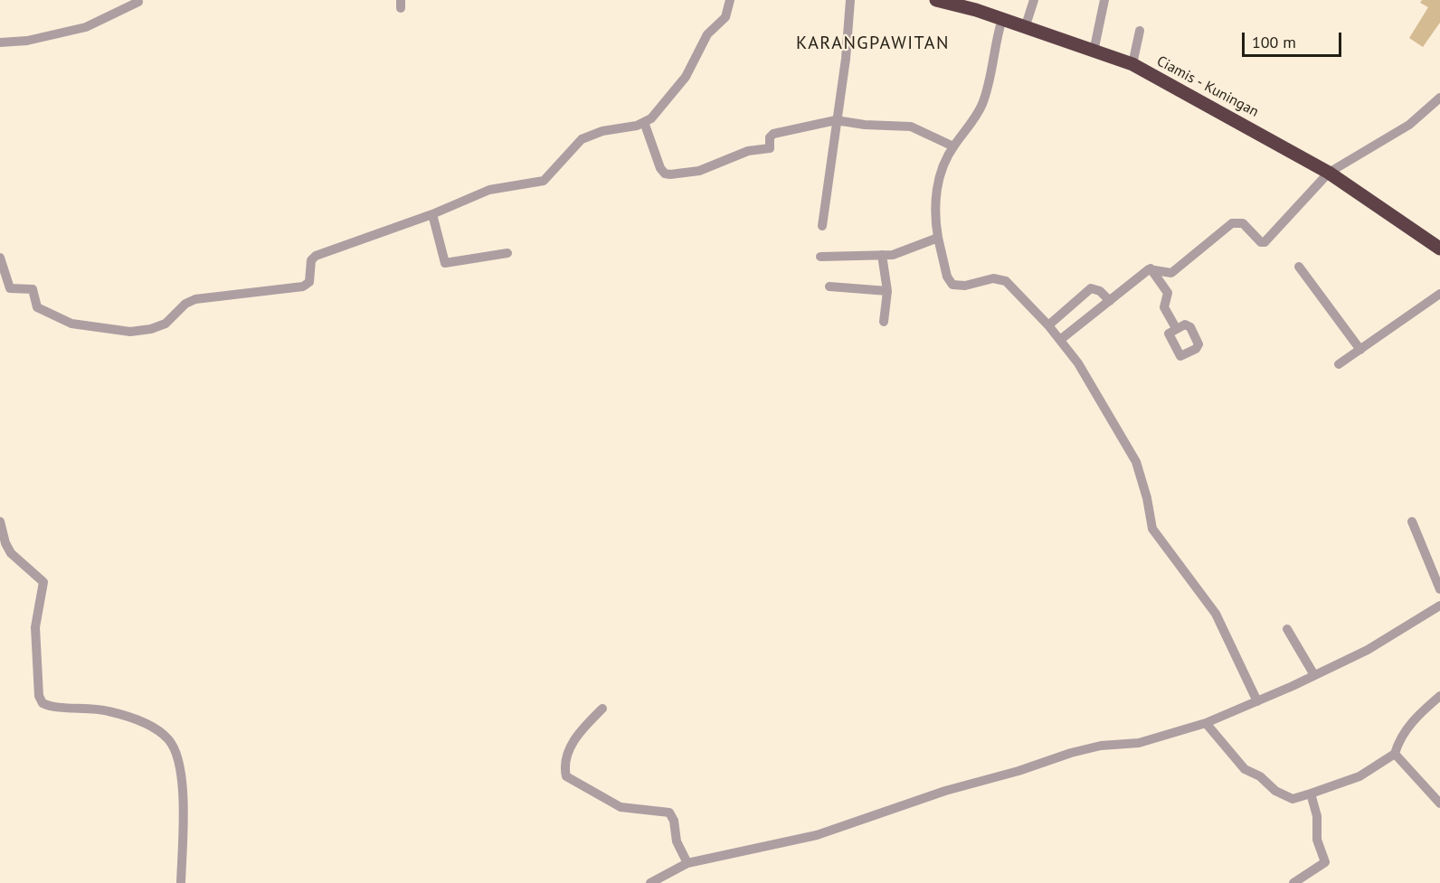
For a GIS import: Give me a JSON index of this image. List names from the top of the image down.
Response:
{
  "streets": {
    "highway": ["Ciamis - Kuningan"]
  },
  "districts": ["KARANGPAWITAN"],
  "scale_bar": "100 m"
}
